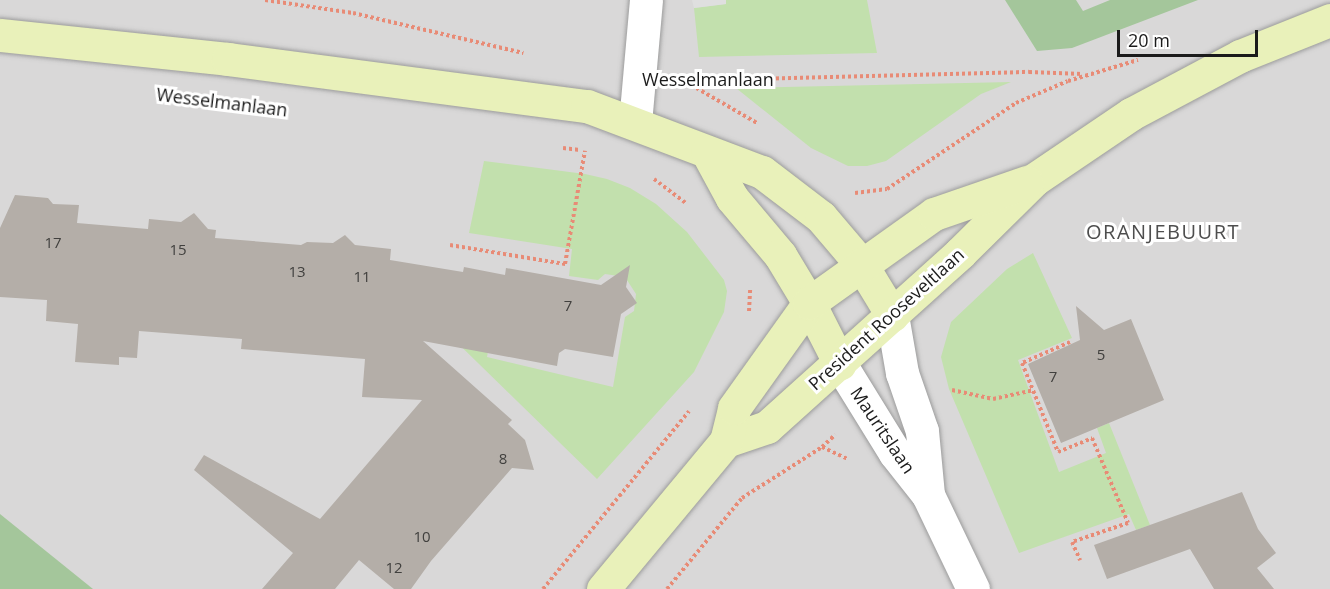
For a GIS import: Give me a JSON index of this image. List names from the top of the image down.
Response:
{
  "streets": {
    "street": ["President Rooseveltlaan", "Mauritslaan"],
    "path": ["Wesselmanlaan"]
  },
  "crossings": [
    ["President Rooseveltlaan", "Mauritslaan"]
  ],
  "districts": ["ORANJEBUURT"],
  "house_numbers": [
    "17",
    "15",
    "13",
    "11",
    "7",
    "5",
    "7",
    "8",
    "10",
    "12"
  ],
  "scale_bar": "20 m"
}
